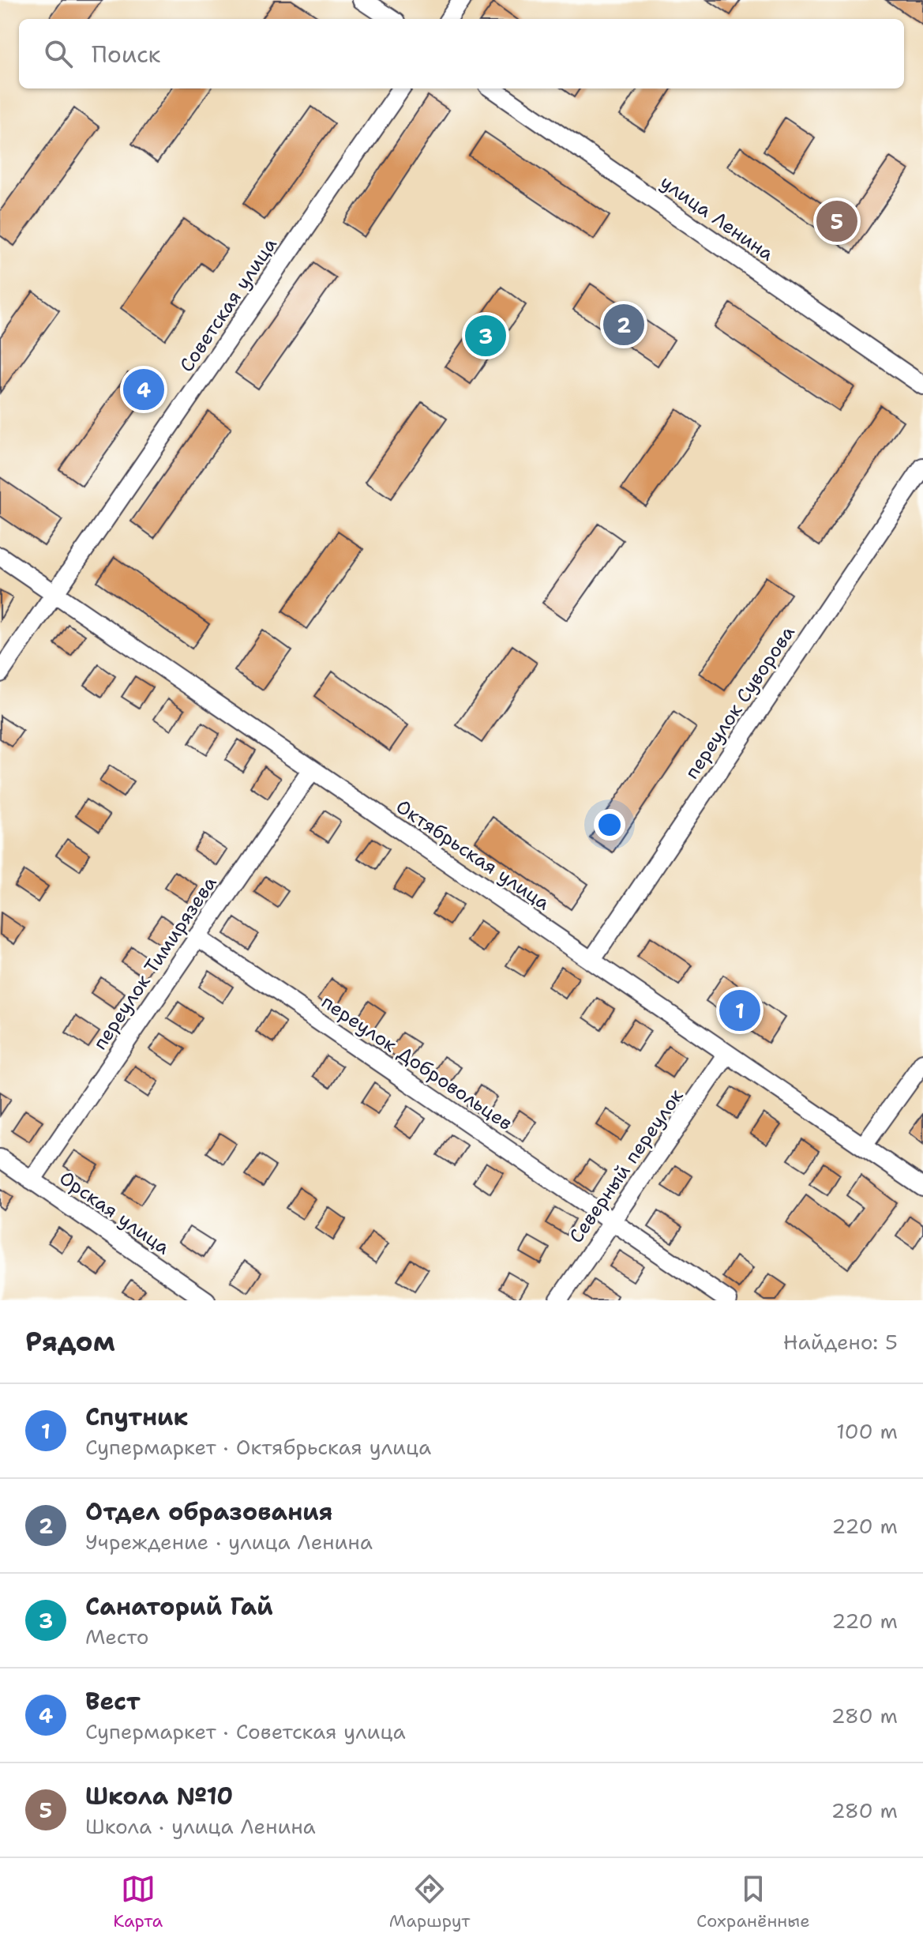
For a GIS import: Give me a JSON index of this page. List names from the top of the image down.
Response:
{
  "streets": {
    "street": [
      "улица Ленина",
      "Советская улица",
      "переулок Суворова",
      "Октябрьская улица",
      "переулок Тимирязева",
      "переулок Добровольцев",
      "Северный переулок",
      "Орская улица"
    ]
  },
  "crossings": [
    ["Советская улица", "Октябрьская улица"],
    ["переулок Суворова", "Октябрьская улица"],
    ["Октябрьская улица", "переулок Тимирязева"],
    ["Октябрьская улица", "Северный переулок"],
    ["переулок Тимирязева", "переулок Добровольцев"],
    ["переулок Тимирязева", "Орская улица"],
    ["переулок Добровольцев", "Северный переулок"]
  ],
  "page": {
    "search": "Поиск",
    "pins": [
      "5",
      "2",
      "3",
      "4",
      "1"
    ],
    "heading": ["Рядом", "Найдено: 5"],
    "list": [
      {
        "mark": "1",
        "name": "Спутник",
        "note": "Супермаркет · Октябрьская улица",
        "value": "100 m"
      },
      {
        "mark": "2",
        "name": "Отдел образования",
        "note": "Учреждение · улица Ленина",
        "value": "220 m"
      },
      {
        "mark": "3",
        "name": "Санаторий Гай",
        "note": "Место",
        "value": "220 m"
      },
      {
        "mark": "4",
        "name": "Вест",
        "note": "Супермаркет · Советская улица",
        "value": "280 m"
      },
      {
        "mark": "5",
        "name": "Школа №10",
        "note": "Школа · улица Ленина",
        "value": "280 m"
      }
    ],
    "nav": ["Карта", "Маршрут", "Сохранённые"]
  }
}
